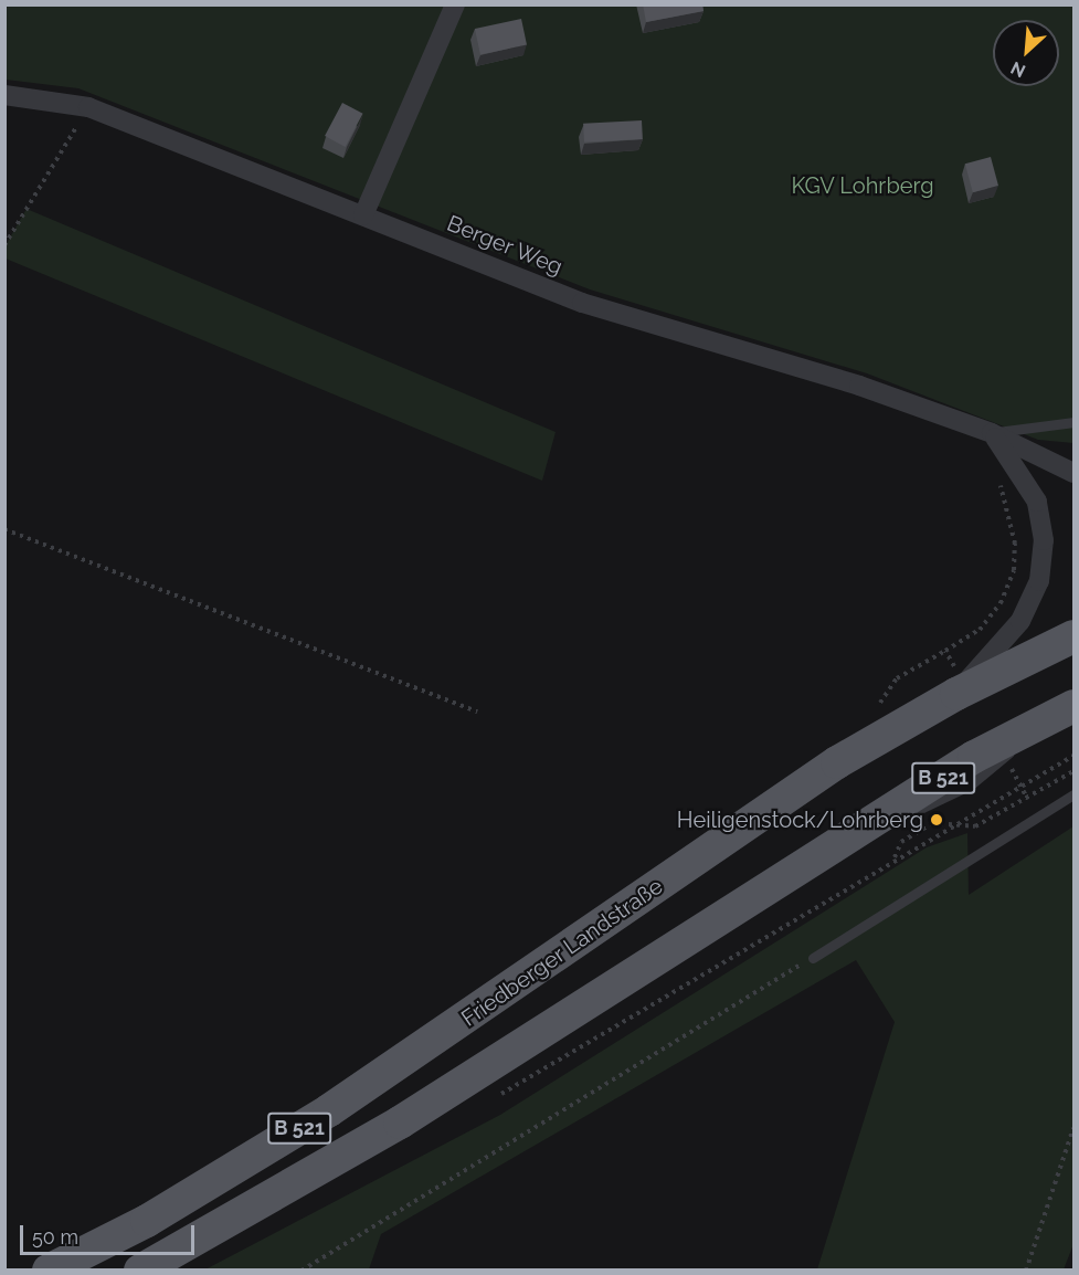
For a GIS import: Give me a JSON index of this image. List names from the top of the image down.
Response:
{
  "streets": {
    "main road": ["B 521", "Friedberger Landstraße"],
    "street": ["Berger Weg"]
  },
  "parks": ["KGV Lohrberg"],
  "places": ["Heiligenstock/Lohrberg"],
  "scale_bar": "50 m",
  "north": "bottom left"
}
